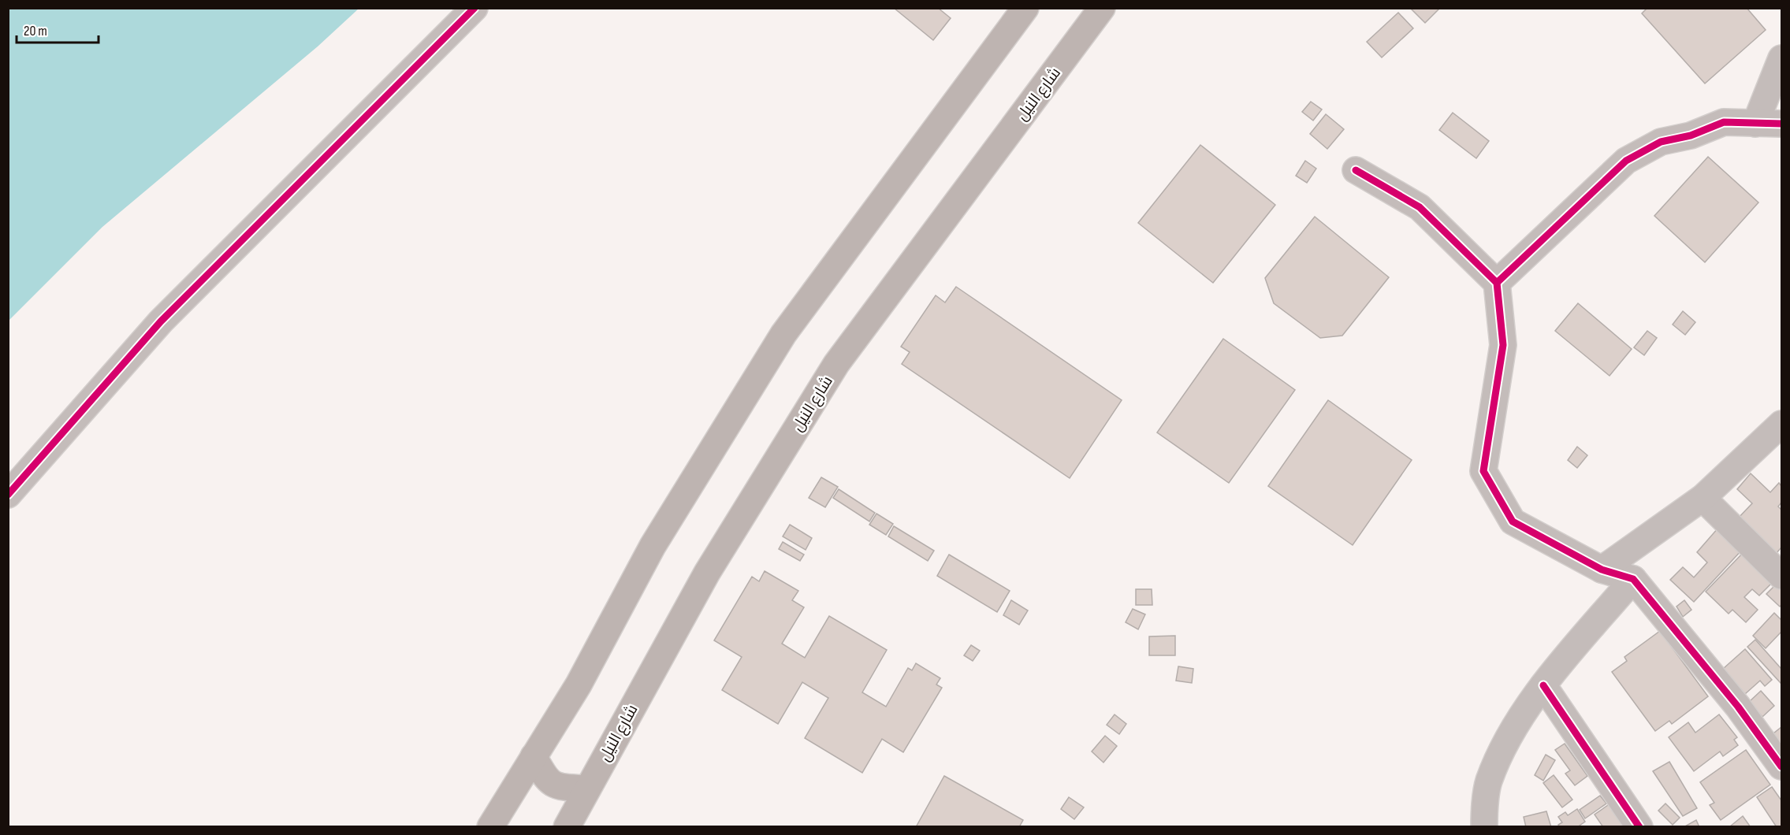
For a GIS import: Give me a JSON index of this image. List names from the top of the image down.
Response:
{
  "streets": {
    "main road": ["شارع النيل"]
  },
  "scale_bar": "20 m"
}
